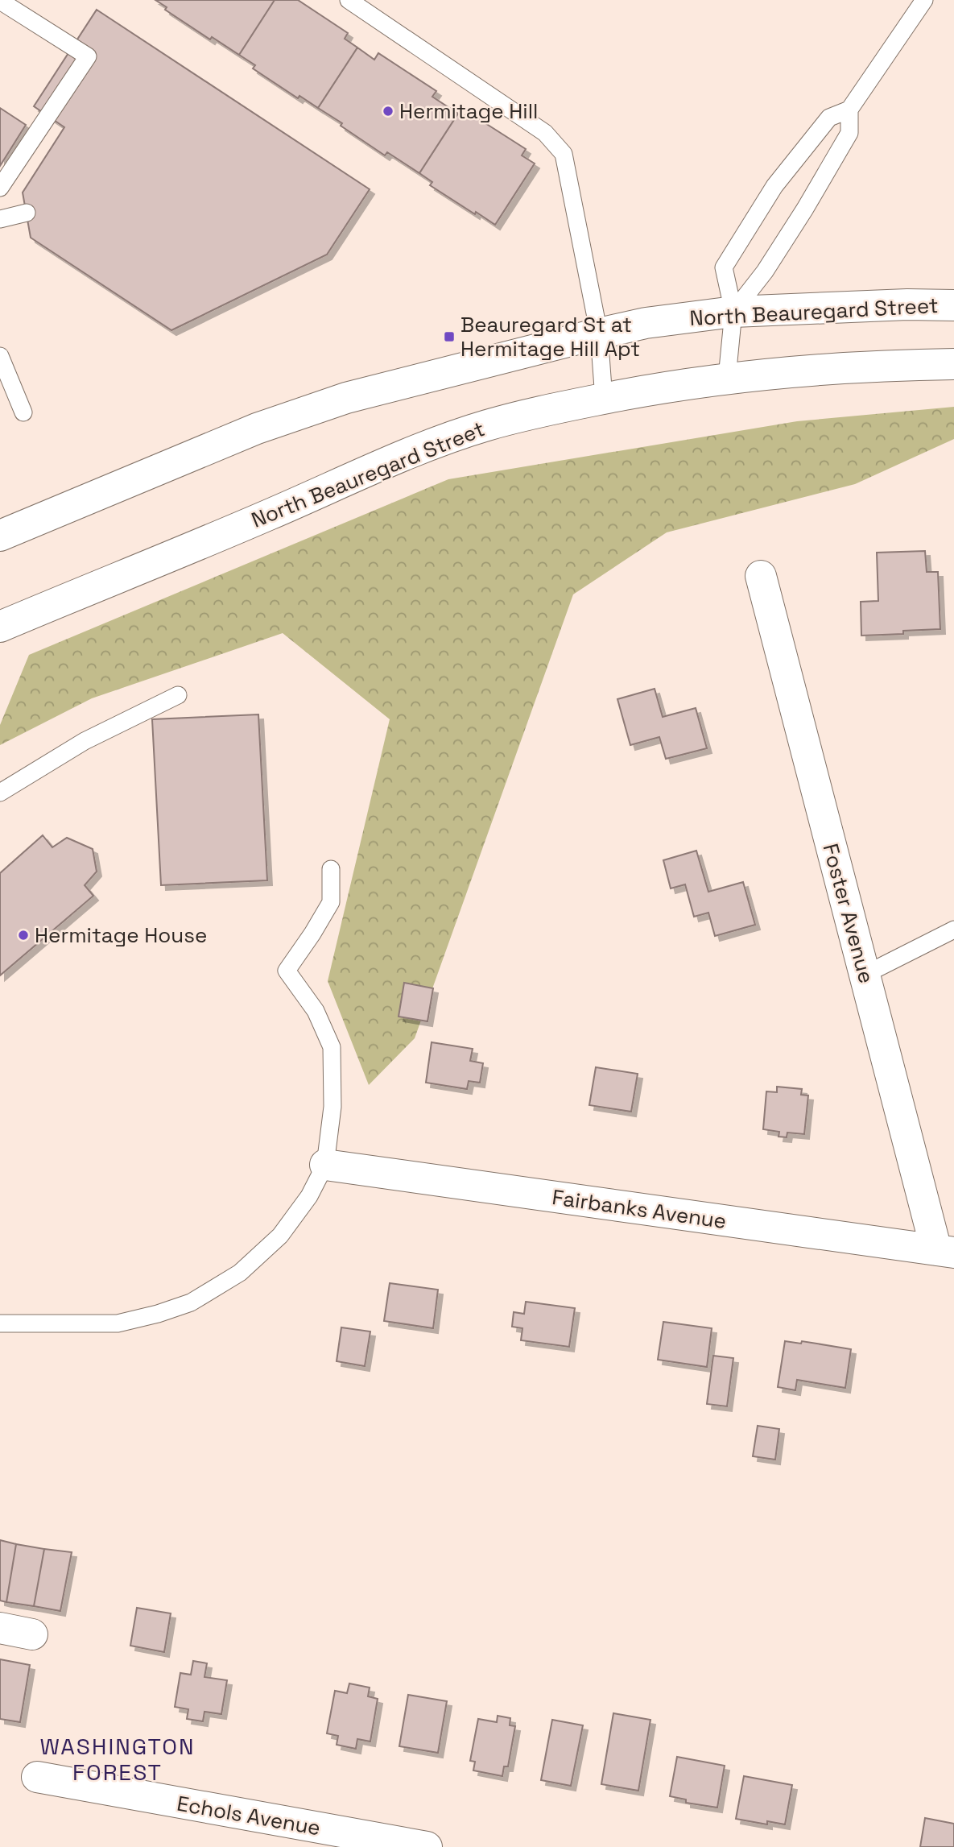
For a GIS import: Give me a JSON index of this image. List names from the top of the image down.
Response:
{
  "streets": {
    "main road": [
      "North Beauregard Street",
      "Foster Avenue",
      "Fairbanks Avenue",
      "Echols Avenue"
    ]
  },
  "crossings": [
    ["Foster Avenue", "Fairbanks Avenue"]
  ],
  "districts": ["WASHINGTON FOREST"],
  "places": {
    "other": ["Hermitage Hill", "Hermitage House"],
    "transit": ["Beauregard St at Hermitage Hill Apt"]
  }
}
